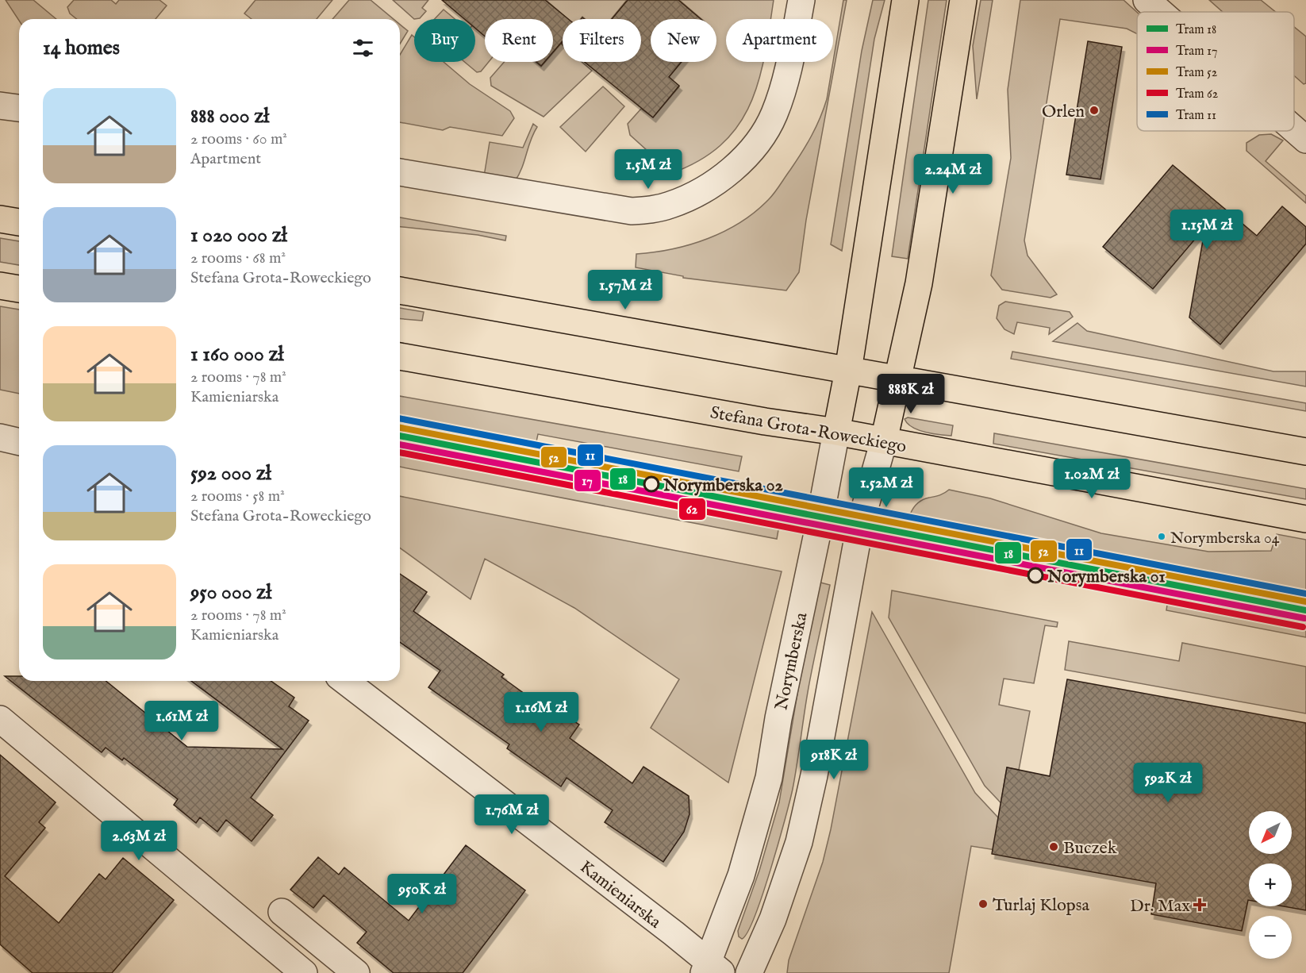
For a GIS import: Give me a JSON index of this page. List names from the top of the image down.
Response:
{
  "streets": {
    "main road": ["Stefana Grota-Roweckiego", "Norymberska"],
    "street": ["Kamieniarska"]
  },
  "crossings": [
    ["Stefana Grota-Roweckiego", "Norymberska"],
    ["Norymberska", "Kamieniarska"]
  ],
  "places": {
    "other": [
      "Orlen",
      "Norymberska 02",
      "Norymberska 04",
      "Norymberska 01",
      "Buczek",
      "Turlaj Klopsa"
    ],
    "health": ["Dr. Max"]
  },
  "lines": [
    "tram line 11",
    "tram line 52",
    "tram line 18",
    "tram line 17",
    "tram line 62"
  ],
  "legend": [
    "Tram 18",
    "Tram 17",
    "Tram 52",
    "Tram 62",
    "Tram 11"
  ],
  "north": "bottom left",
  "page": {
    "chip": [
      "Buy",
      "Rent",
      "Filters",
      "New",
      "Apartment"
    ],
    "heading": "14 homes",
    "list": [
      {
        "name": "888 000 zł",
        "note": "2 rooms · 60 m² · Apartment"
      },
      {
        "name": "1 020 000 zł",
        "note": "2 rooms · 68 m² · Stefana Grota-Roweckiego"
      },
      {
        "name": "1 160 000 zł",
        "note": "2 rooms · 78 m² · Kamieniarska"
      },
      {
        "name": "592 000 zł",
        "note": "2 rooms · 58 m² · Stefana Grota-Roweckiego"
      },
      {
        "name": "950 000 zł",
        "note": "2 rooms · 78 m² · Kamieniarska"
      }
    ],
    "price": [
      "1.5M zł",
      "2.24M zł",
      "1.15M zł",
      "1.57M zł",
      "888K zł",
      "1.02M zł",
      "1.52M zł",
      "1.16M zł",
      "1.61M zł",
      "918K zł",
      "592K zł",
      "1.76M zł",
      "2.63M zł",
      "950K zł"
    ],
    "map_buttons": ["+", "−"]
  }
}
